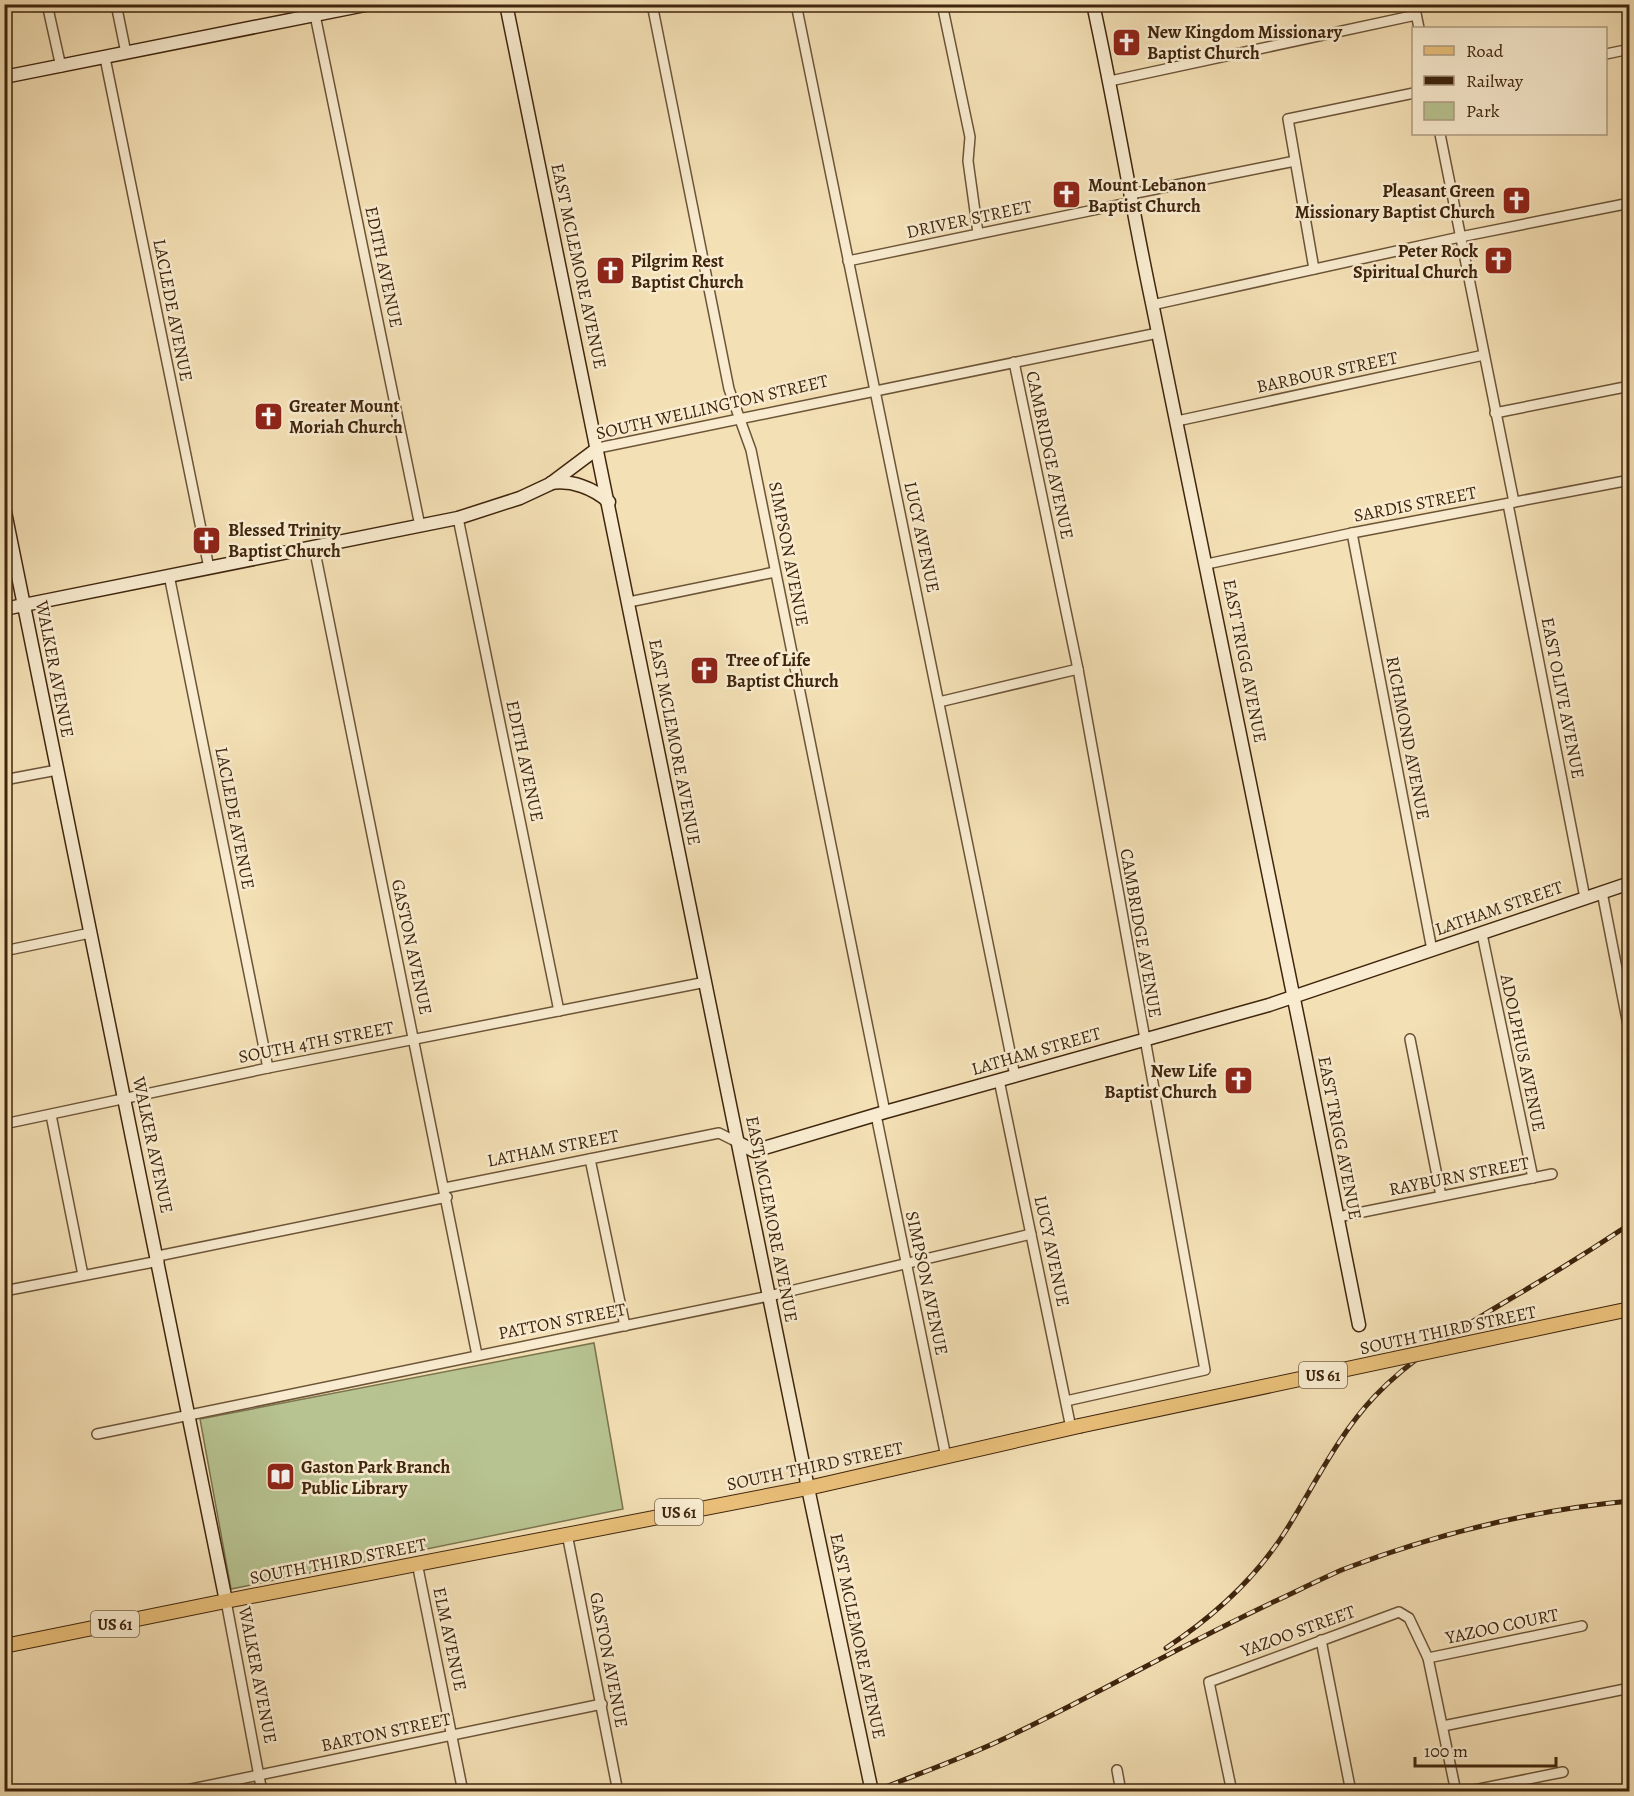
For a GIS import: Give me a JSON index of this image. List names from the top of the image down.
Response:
{
  "streets": {
    "main road": ["SOUTH THIRD STREET", "US 61"],
    "street": [
      "DRIVER STREET",
      "EAST MCLEMORE AVENUE",
      "EDITH AVENUE",
      "LACLEDE AVENUE",
      "BARBOUR STREET",
      "SOUTH WELLINGTON STREET",
      "CAMBRIDGE AVENUE",
      "SARDIS STREET",
      "LUCY AVENUE",
      "SIMPSON AVENUE",
      "EAST TRIGG AVENUE",
      "WALKER AVENUE",
      "EAST OLIVE AVENUE",
      "RICHMOND AVENUE",
      "LATHAM STREET",
      "GASTON AVENUE",
      "SOUTH 4TH STREET",
      "ADOLPHUS AVENUE",
      "RAYBURN STREET",
      "PATTON STREET",
      "YAZOO COURT",
      "YAZOO STREET",
      "ELM AVENUE",
      "BARTON STREET"
    ]
  },
  "crossings": [
    ["DRIVER STREET", "LUCY AVENUE"],
    ["DRIVER STREET", "EAST TRIGG AVENUE"],
    ["EAST MCLEMORE AVENUE", "SOUTH WELLINGTON STREET"],
    ["EAST MCLEMORE AVENUE", "LATHAM STREET"],
    ["EAST MCLEMORE AVENUE", "SOUTH 4TH STREET"],
    ["EAST MCLEMORE AVENUE", "PATTON STREET"],
    ["EAST MCLEMORE AVENUE", "SOUTH THIRD STREET"],
    ["EDITH AVENUE", "SOUTH WELLINGTON STREET"],
    ["EDITH AVENUE", "SOUTH 4TH STREET"],
    ["LACLEDE AVENUE", "SOUTH WELLINGTON STREET"],
    ["LACLEDE AVENUE", "SOUTH 4TH STREET"],
    ["BARBOUR STREET", "EAST TRIGG AVENUE"],
    ["BARBOUR STREET", "EAST OLIVE AVENUE"],
    ["SOUTH WELLINGTON STREET", "CAMBRIDGE AVENUE"],
    ["SOUTH WELLINGTON STREET", "LUCY AVENUE"],
    ["SOUTH WELLINGTON STREET", "SIMPSON AVENUE"],
    ["SOUTH WELLINGTON STREET", "EAST TRIGG AVENUE"],
    ["SOUTH WELLINGTON STREET", "WALKER AVENUE"],
    ["SOUTH WELLINGTON STREET", "GASTON AVENUE"],
    ["CAMBRIDGE AVENUE", "LUCY AVENUE"],
    ["CAMBRIDGE AVENUE", "LATHAM STREET"],
    ["SARDIS STREET", "EAST TRIGG AVENUE"],
    ["SARDIS STREET", "EAST OLIVE AVENUE"],
    ["SARDIS STREET", "RICHMOND AVENUE"],
    ["LUCY AVENUE", "LATHAM STREET"],
    ["LUCY AVENUE", "PATTON STREET"],
    ["LUCY AVENUE", "SOUTH THIRD STREET"],
    ["SIMPSON AVENUE", "LATHAM STREET"],
    ["SIMPSON AVENUE", "PATTON STREET"],
    ["SIMPSON AVENUE", "SOUTH THIRD STREET"],
    ["EAST TRIGG AVENUE", "LATHAM STREET"],
    ["EAST TRIGG AVENUE", "RAYBURN STREET"],
    ["WALKER AVENUE", "LATHAM STREET"],
    ["WALKER AVENUE", "SOUTH 4TH STREET"],
    ["WALKER AVENUE", "PATTON STREET"],
    ["WALKER AVENUE", "SOUTH THIRD STREET"],
    ["WALKER AVENUE", "BARTON STREET"],
    ["EAST OLIVE AVENUE", "LATHAM STREET"],
    ["RICHMOND AVENUE", "LATHAM STREET"],
    ["LATHAM STREET", "GASTON AVENUE"],
    ["LATHAM STREET", "ADOLPHUS AVENUE"],
    ["GASTON AVENUE", "SOUTH 4TH STREET"],
    ["GASTON AVENUE", "PATTON STREET"],
    ["GASTON AVENUE", "SOUTH THIRD STREET"],
    ["GASTON AVENUE", "BARTON STREET"],
    ["ADOLPHUS AVENUE", "RAYBURN STREET"],
    ["SOUTH THIRD STREET", "ELM AVENUE"],
    ["YAZOO COURT", "YAZOO STREET"],
    ["ELM AVENUE", "BARTON STREET"]
  ],
  "places": {
    "church": [
      "New Kingdom Missionary Baptist Church",
      "Mount Lebanon Baptist Church",
      "Pleasant Green Missionary Baptist Church",
      "Peter Rock Spiritual Church",
      "Pilgrim Rest Baptist Church",
      "Greater Mount Moriah Church",
      "Blessed Trinity Baptist Church",
      "Tree of Life Baptist Church",
      "New Life Baptist Church"
    ],
    "library": ["Gaston Park Branch Public Library"]
  },
  "legend": ["Road", "Railway", "Park"],
  "scale_bar": "100 m"
}
